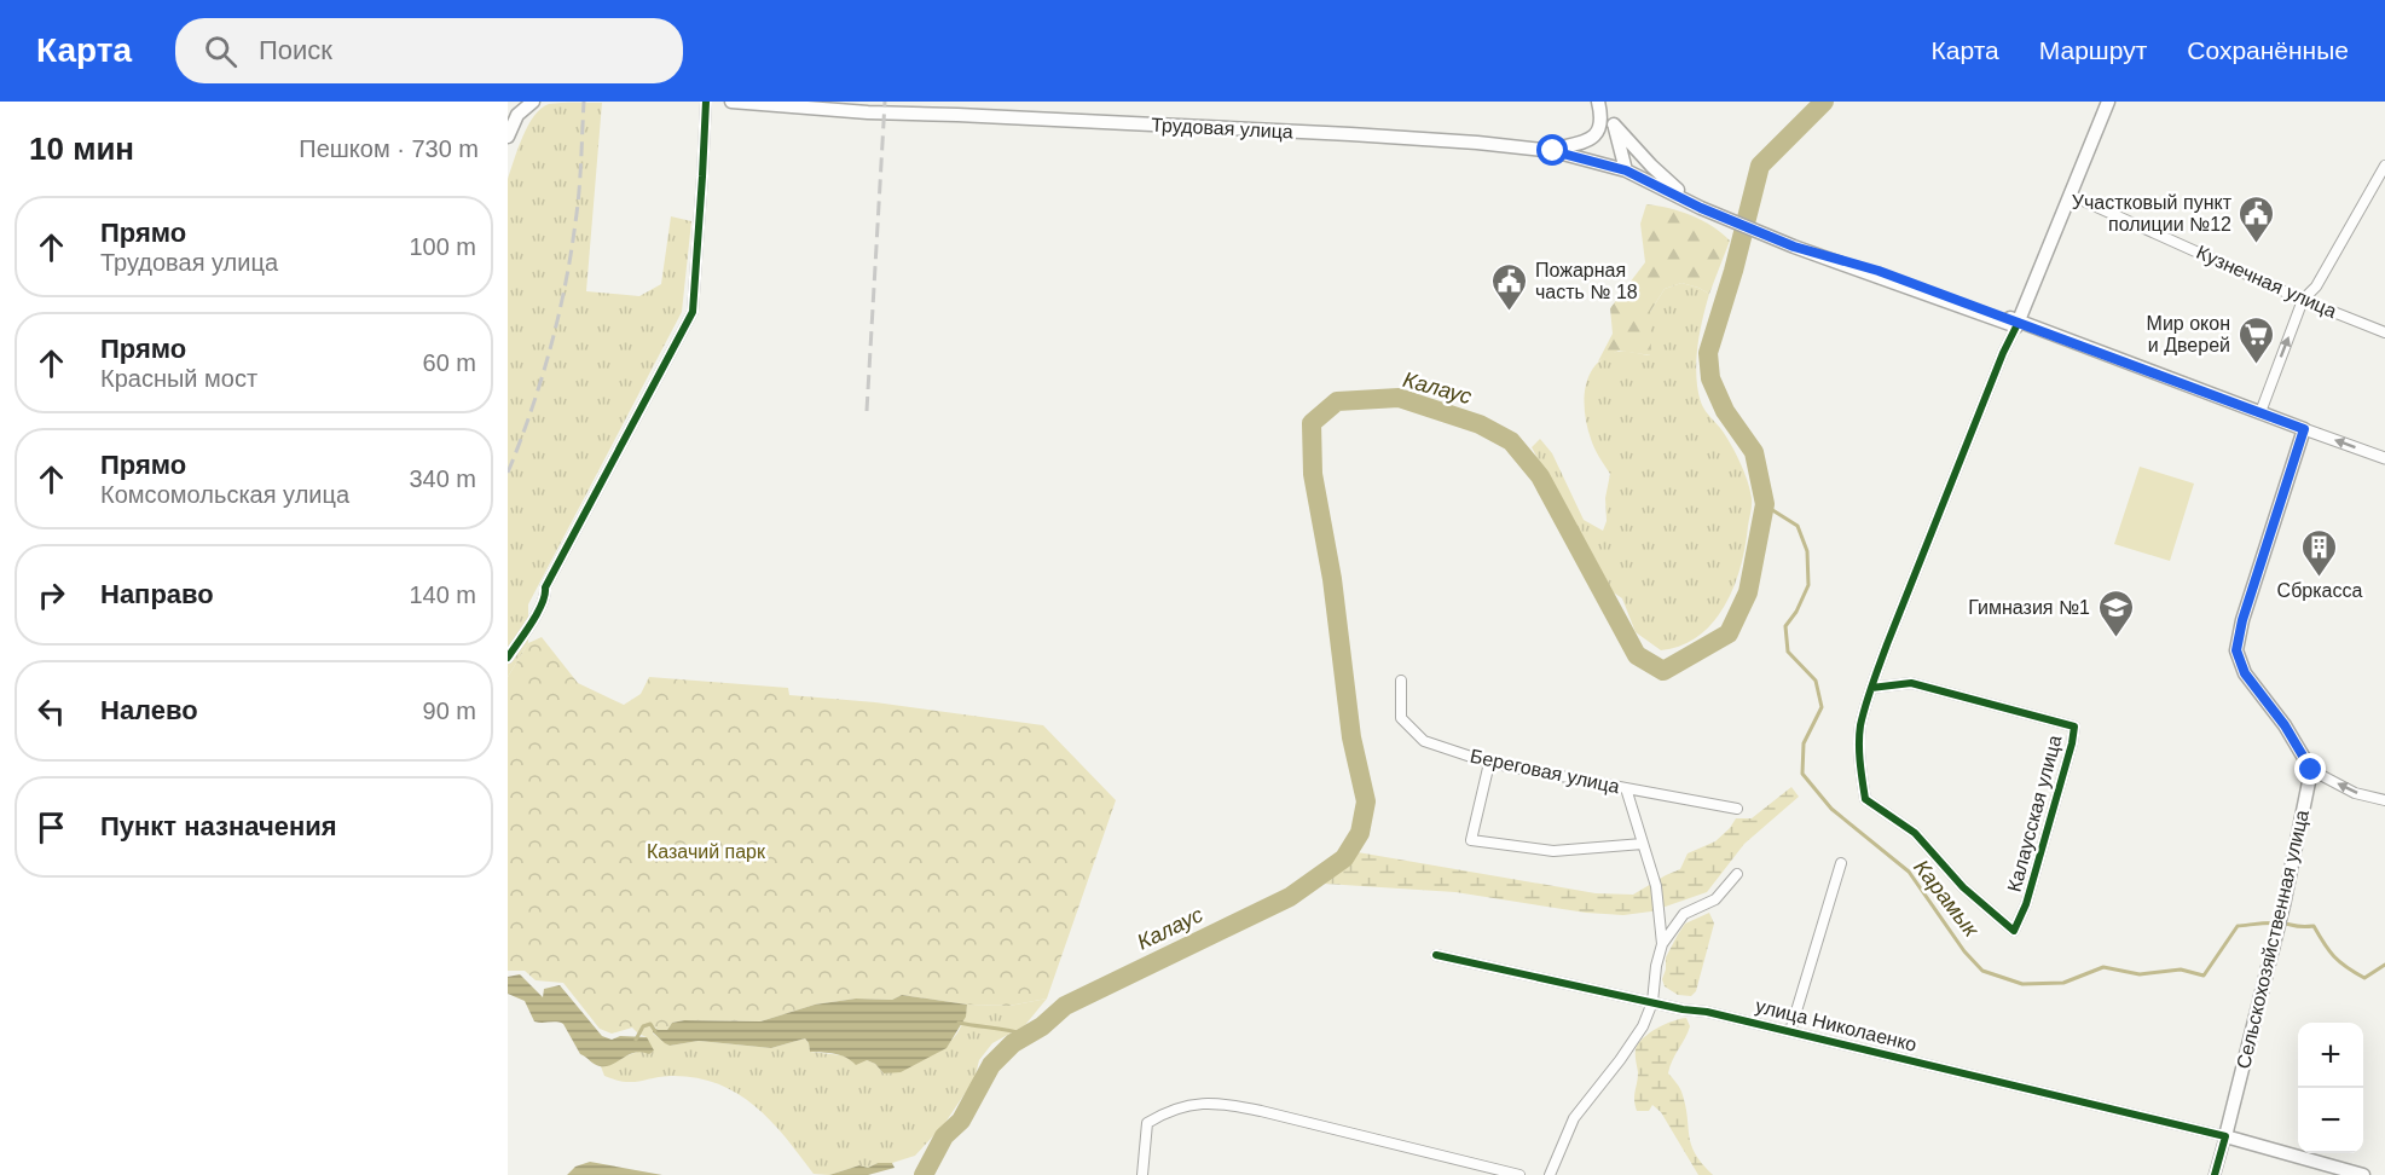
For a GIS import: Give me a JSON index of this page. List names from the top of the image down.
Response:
{
  "streets": {
    "main road": [
      "Трудовая улица",
      "Калаусская улица",
      "Сельскохозяйственная улица",
      "улица Николаенко"
    ],
    "street": ["Кузнечная улица", "Береговая улица"]
  },
  "crossings": [
    ["Кузнечная улица", "Калаусская улица"],
    ["Сельскохозяйственная улица", "улица Николаенко"]
  ],
  "water": ["Калаус", "Карамык"],
  "parks": ["Казачий парк"],
  "places": {
    "public building": ["Участковый пункт полиции №12", "Пожарная часть № 18"],
    "supermarket": ["Мир окон и Дверей"],
    "building": ["Сбркасса"],
    "school or university": ["Гимназия №1"]
  },
  "page": {
    "header": "Карта",
    "search": "Поиск",
    "nav": ["Карта", "Маршрут", "Сохранённые"],
    "heading": ["10 мин", "Пешком · 730 m"],
    "list": [
      ["Прямо", "Трудовая улица", "100 m"],
      ["Прямо", "Красный мост", "60 m"],
      ["Прямо", "Комсомольская улица", "340 m"],
      ["Направо", "140 m"],
      ["Налево", "90 m"],
      "Пункт назначения"
    ],
    "map_buttons": ["+", "−"]
  }
}
